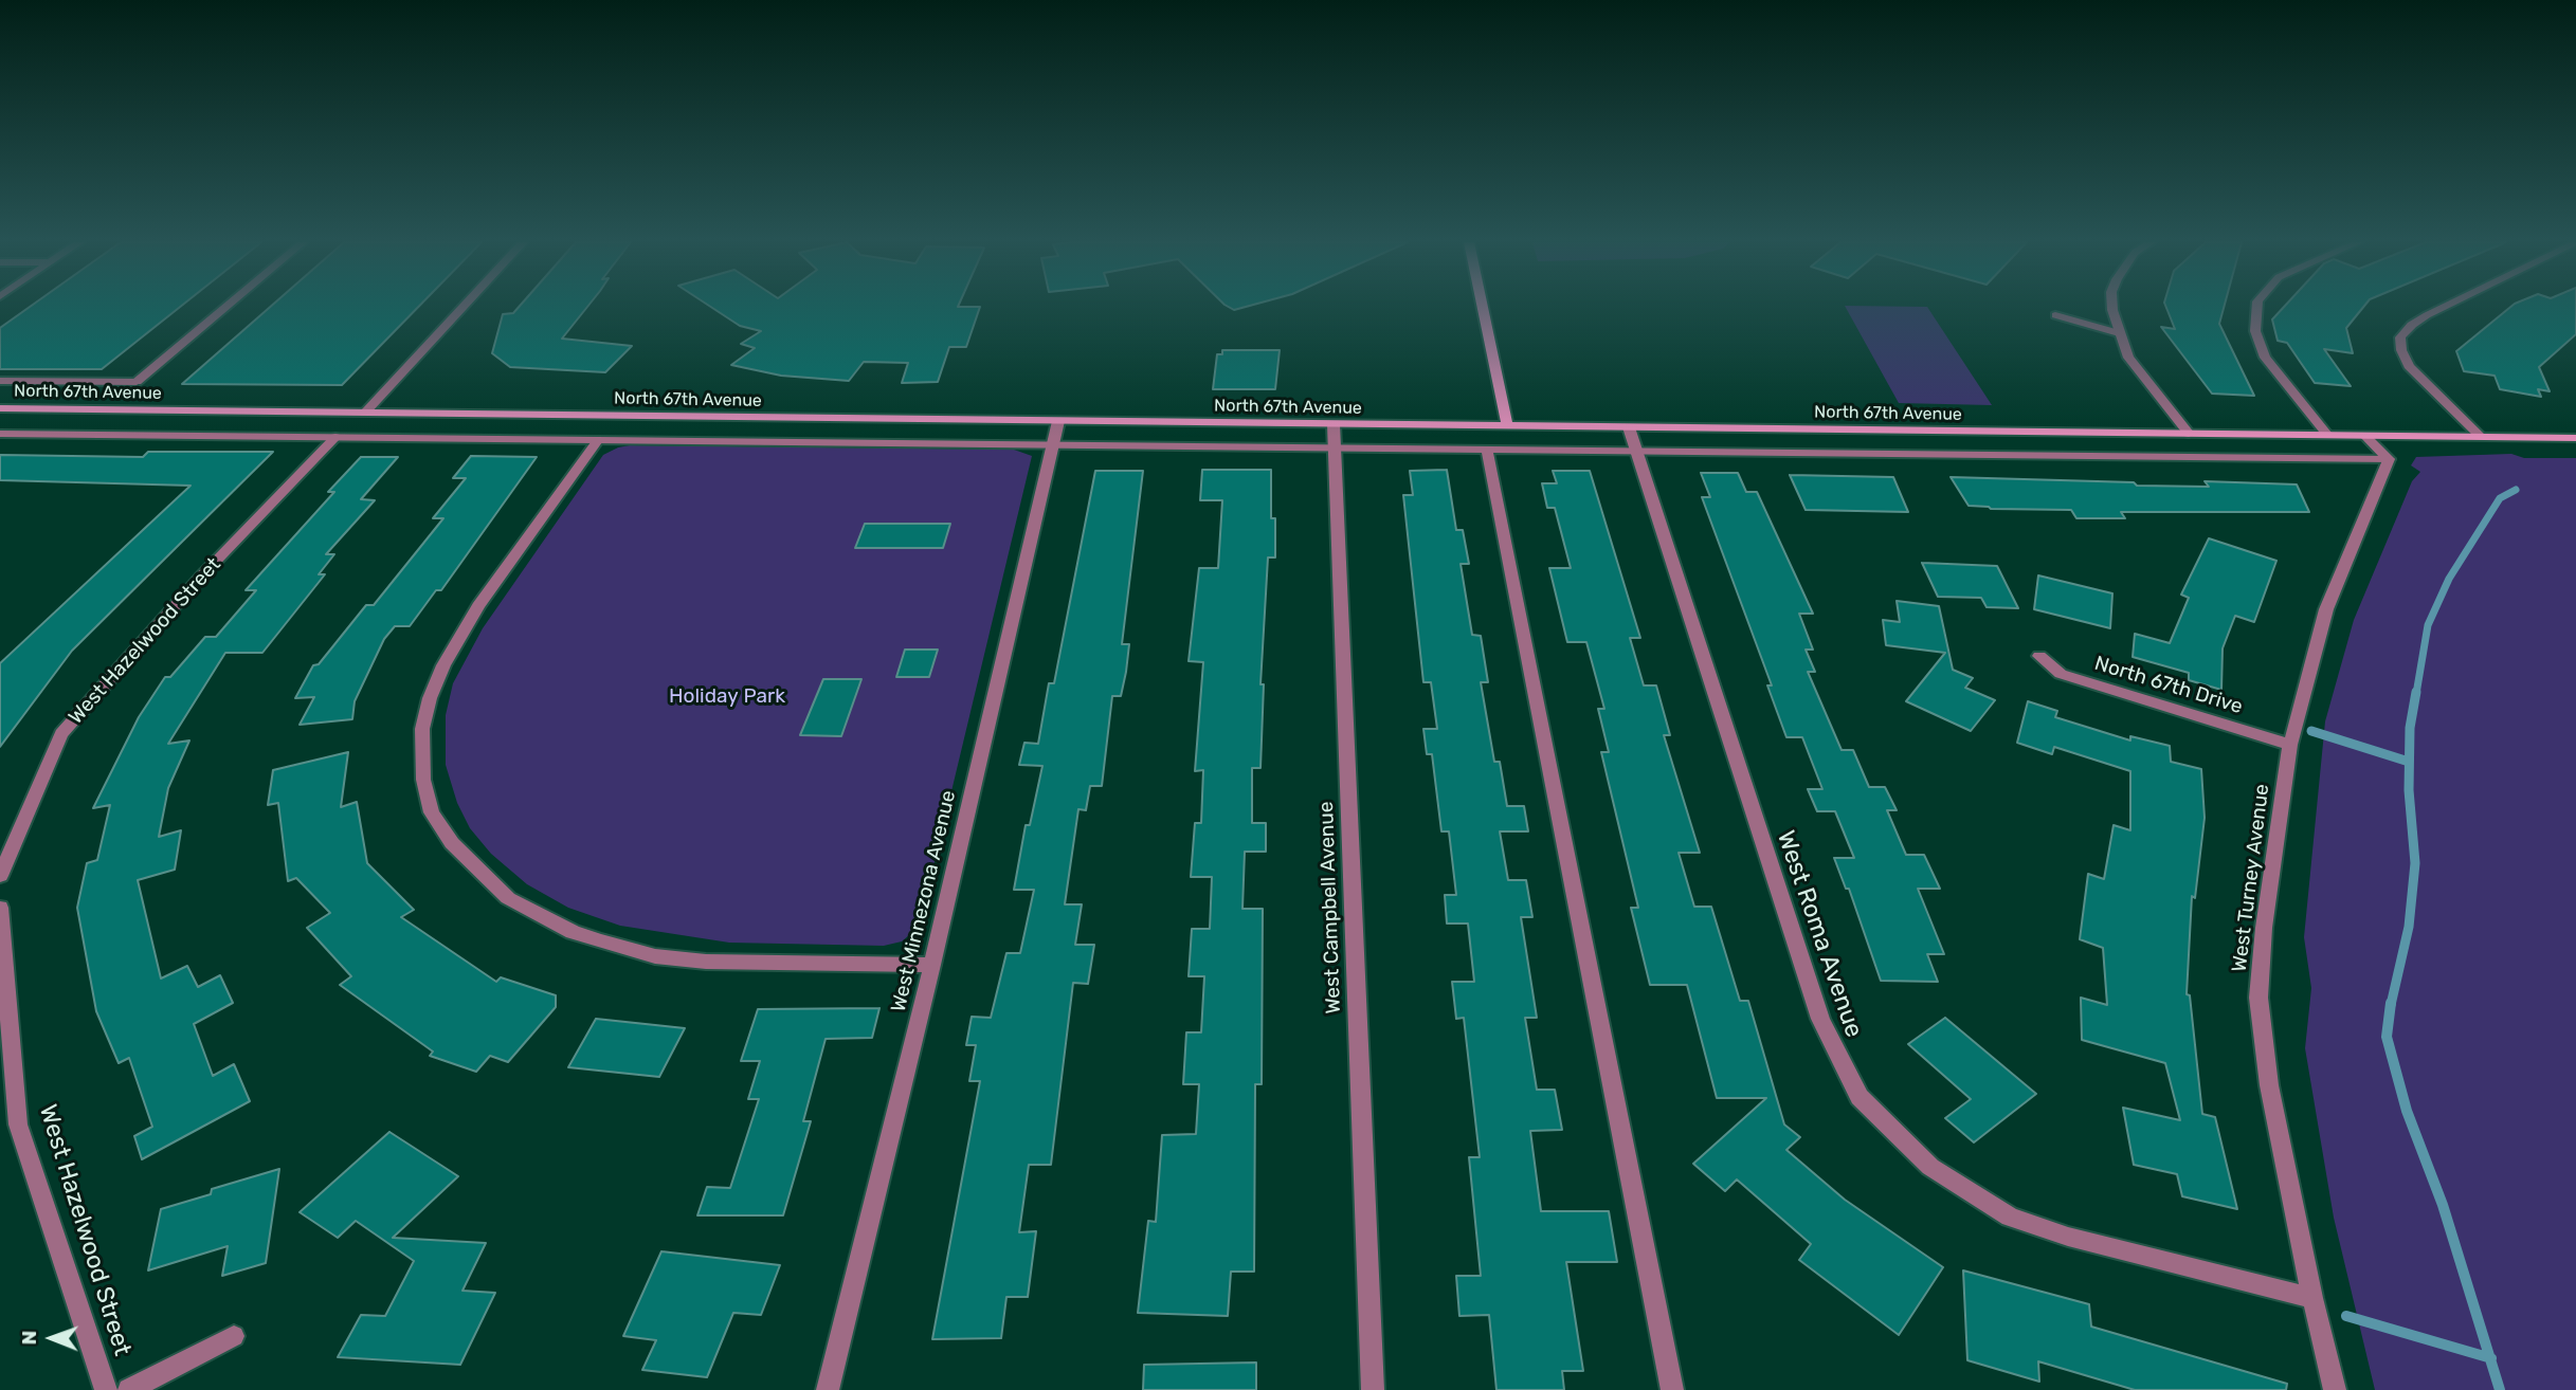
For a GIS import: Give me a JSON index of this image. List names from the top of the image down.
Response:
{
  "streets": {
    "main road": ["North 67th Avenue"],
    "street": [
      "West Hazelwood Street",
      "North 67th Drive",
      "West Turney Avenue",
      "West Minnezona Avenue",
      "West Campbell Avenue",
      "West Roma Avenue"
    ]
  },
  "crossings": [
    ["North 67th Avenue", "West Hazelwood Street"],
    ["North 67th Avenue", "West Turney Avenue"],
    ["North 67th Avenue", "West Minnezona Avenue"],
    ["North 67th Avenue", "West Campbell Avenue"],
    ["North 67th Avenue", "West Roma Avenue"],
    ["North 67th Drive", "West Turney Avenue"],
    ["West Turney Avenue", "West Roma Avenue"]
  ],
  "parks": ["Holiday Park"],
  "north": "left"
}
